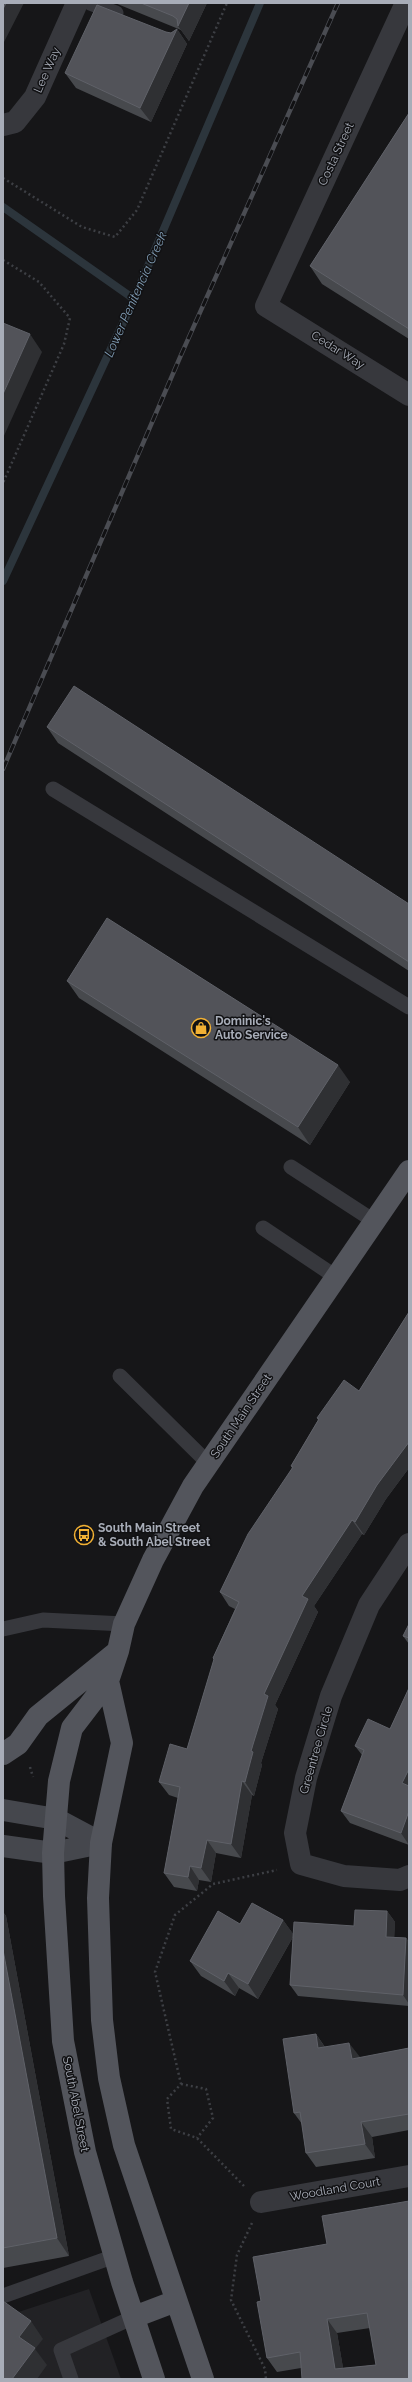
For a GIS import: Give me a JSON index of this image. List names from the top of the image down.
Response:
{
  "streets": {
    "main road": ["South Main Street", "South Abel Street"],
    "street": [
      "Lee Way",
      "Costa Street",
      "Cedar Way",
      "Greentree Circle",
      "Woodland Court"
    ]
  },
  "crossings": [
    ["Costa Street", "Cedar Way"],
    ["South Main Street", "South Abel Street"]
  ],
  "water": ["Lower Penitencia Creek"],
  "places": {
    "shop": ["Dominic's Auto Service"],
    "bus stop": ["South Main Street & South Abel Street"]
  }
}
